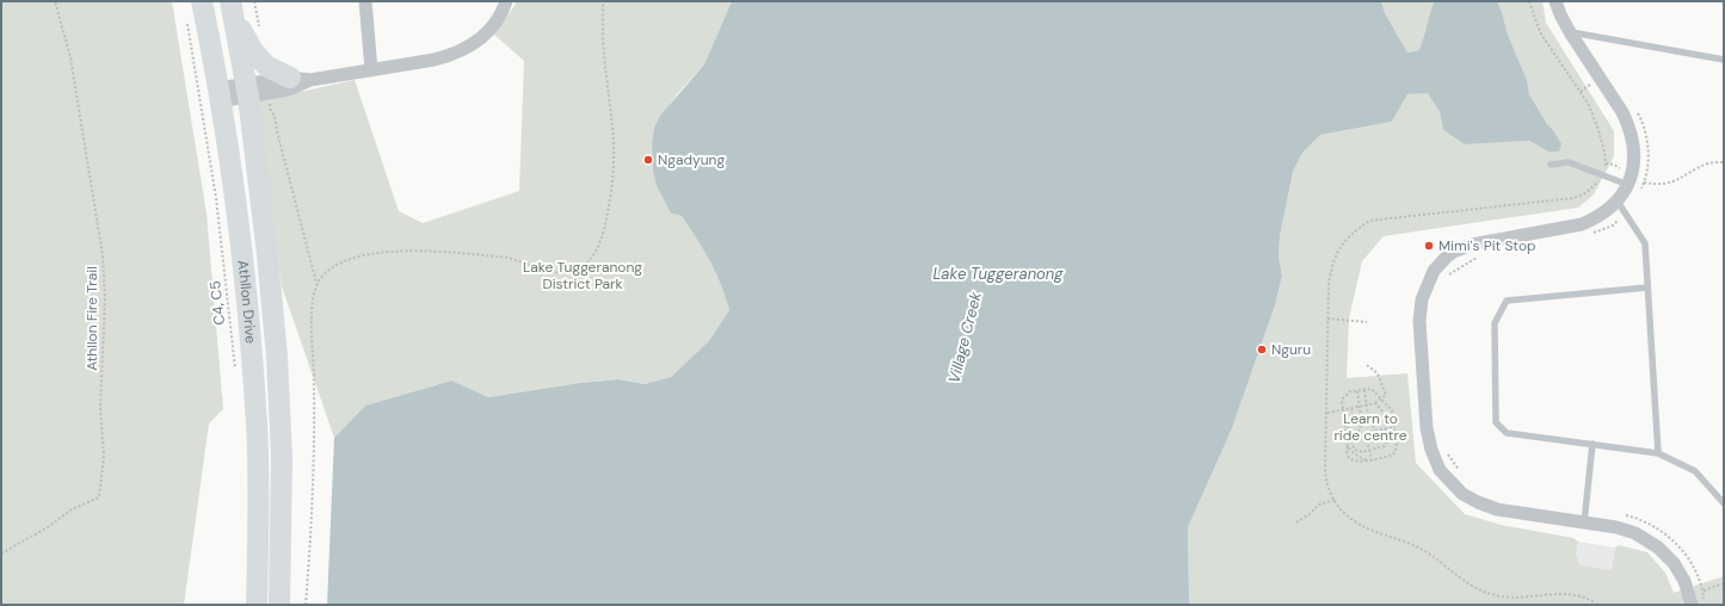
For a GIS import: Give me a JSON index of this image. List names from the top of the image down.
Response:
{
  "streets": {
    "main road": ["Athllon Drive"],
    "path": ["C4, C5", "Athllon Fire Trail"]
  },
  "water": ["Lake Tuggeranong", "Village Creek"],
  "parks": ["Lake Tuggeranong District Park", "Learn to ride centre"],
  "places": ["Ngadyung", "Mimi's Pit Stop", "Nguru"]
}
